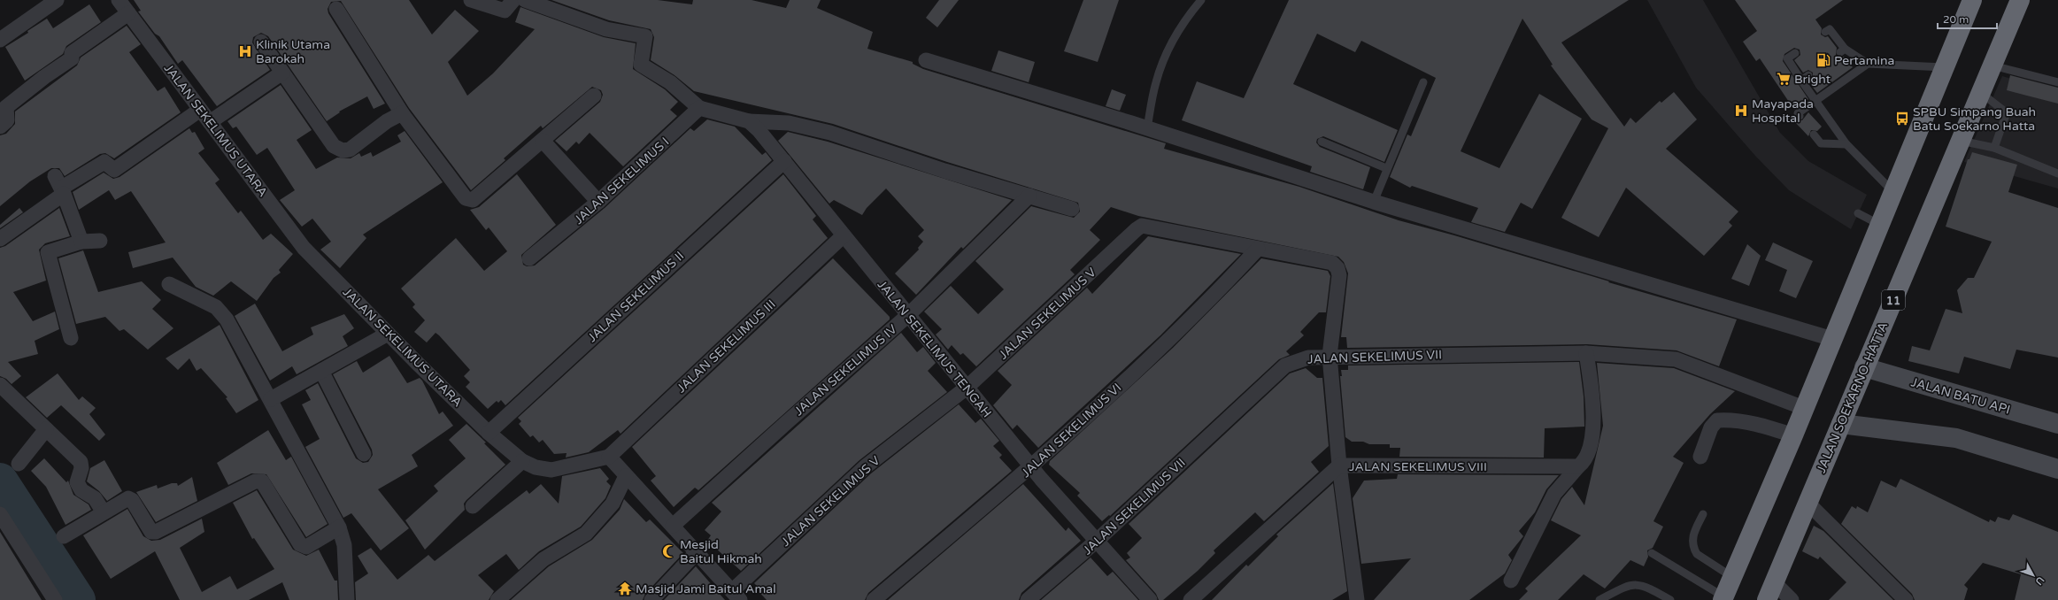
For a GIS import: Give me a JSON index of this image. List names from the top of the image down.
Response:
{
  "streets": {
    "highway": ["11", "JALAN SOEKARNO-HATTA"],
    "street": [
      "JALAN SEKELIMUS UTARA",
      "JALAN SEKELIMUS I",
      "JALAN SEKELIMUS II",
      "JALAN SEKELIMUS V",
      "JALAN SEKELIMUS III",
      "JALAN SEKELIMUS TENGAH",
      "JALAN SEKELIMUS VII",
      "JALAN SEKELIMUS IV",
      "JALAN BATU API",
      "JALAN SEKELIMUS VI",
      "JALAN SEKELIMUS VIII"
    ]
  },
  "crossings": [
    ["JALAN SEKELIMUS UTARA", "JALAN SEKELIMUS II"],
    ["JALAN SEKELIMUS UTARA", "JALAN SEKELIMUS III"],
    ["JALAN SEKELIMUS I", "JALAN SEKELIMUS TENGAH"],
    ["JALAN SEKELIMUS II", "JALAN SEKELIMUS TENGAH"],
    ["JALAN SEKELIMUS V", "JALAN SEKELIMUS TENGAH"],
    ["JALAN SEKELIMUS V", "JALAN SEKELIMUS VII"],
    ["JALAN SEKELIMUS V", "JALAN SEKELIMUS VI"],
    ["JALAN SEKELIMUS III", "JALAN SEKELIMUS TENGAH"],
    ["JALAN SEKELIMUS TENGAH", "JALAN SEKELIMUS VII"],
    ["JALAN SEKELIMUS TENGAH", "JALAN SEKELIMUS IV"],
    ["JALAN SEKELIMUS TENGAH", "JALAN SEKELIMUS VI"],
    ["JALAN BATU API", "JALAN SOEKARNO-HATTA"]
  ],
  "places": {
    "hospital": ["Klinik Utama Barokah", "Mayapada Hospital"],
    "fuel station": ["Pertamina"],
    "supermarket": ["Bright"],
    "bus stop": ["SPBU Simpang Buah Batu Soekarno Hatta"],
    "mosque": ["Mesjid Baitul Hikmah"],
    "temple": ["Masjid Jami Baitul Amal"]
  },
  "scale_bar": "20 m",
  "north": "bottom right"
}
